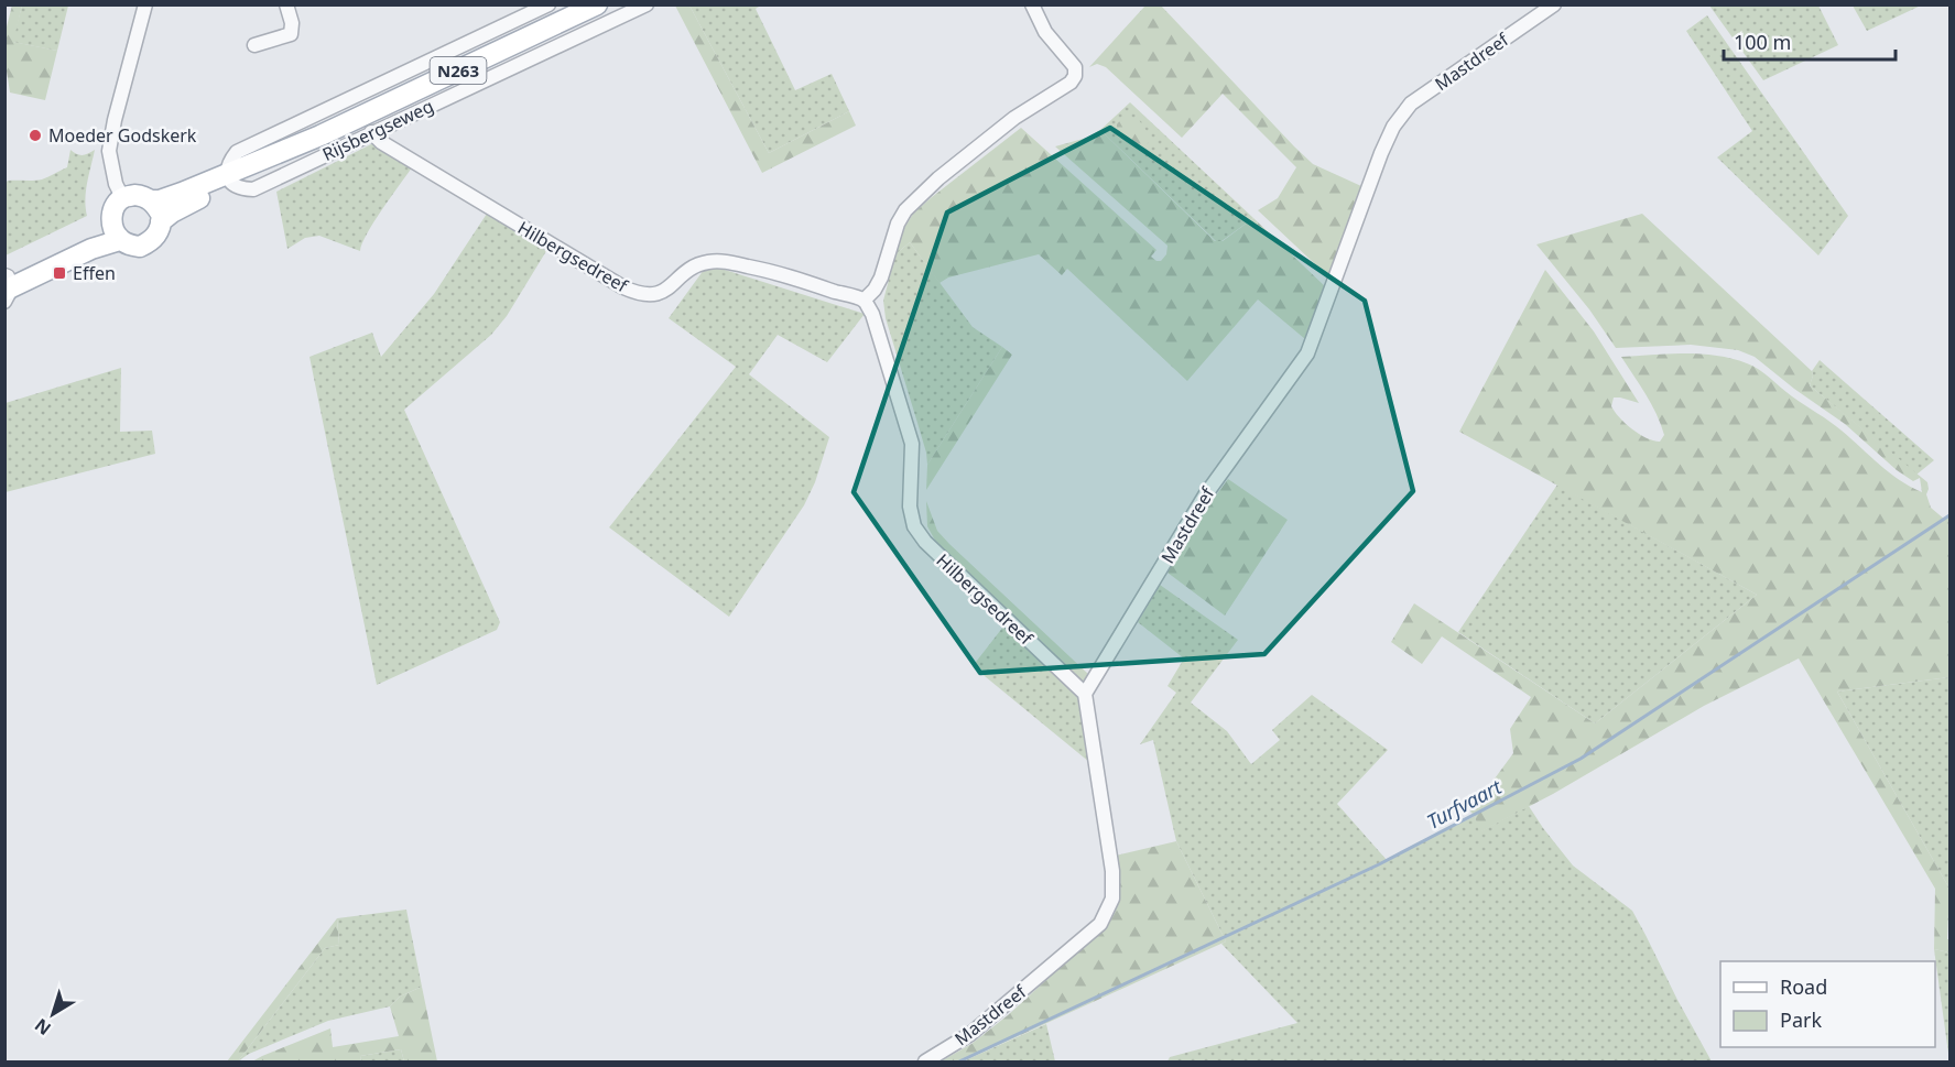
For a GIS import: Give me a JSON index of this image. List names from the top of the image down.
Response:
{
  "streets": {
    "main road": ["N263", "Rijsbergseweg"],
    "street": ["Mastdreef", "Hilbergsedreef"]
  },
  "crossings": [
    ["Mastdreef", "Hilbergsedreef"],
    ["N263", "Rijsbergseweg"],
    ["Rijsbergseweg", "Hilbergsedreef"]
  ],
  "water": ["Turfvaart"],
  "places": {
    "other": ["Moeder Godskerk"],
    "transit": ["Effen"]
  },
  "legend": ["Road", "Park"],
  "scale_bar": "100 m",
  "north": "bottom left"
}
